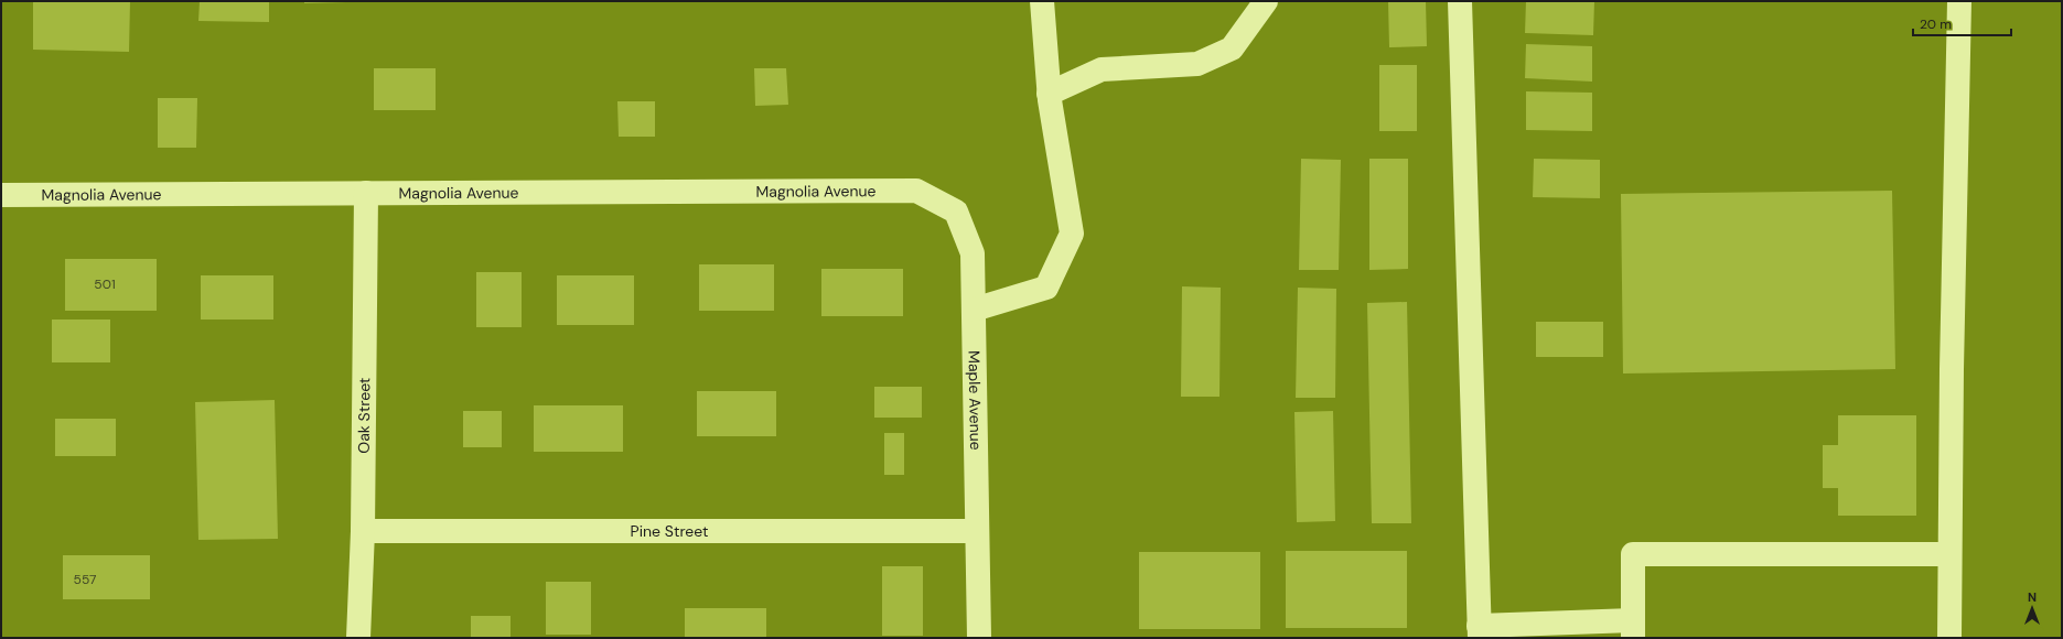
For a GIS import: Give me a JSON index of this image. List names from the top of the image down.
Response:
{
  "streets": {
    "street": [
      "Magnolia Avenue",
      "Maple Avenue",
      "Oak Street",
      "Pine Street"
    ]
  },
  "crossings": [
    ["Magnolia Avenue", "Maple Avenue"],
    ["Magnolia Avenue", "Oak Street"],
    ["Maple Avenue", "Pine Street"],
    ["Oak Street", "Pine Street"]
  ],
  "house_numbers": ["501", "557"],
  "scale_bar": "20 m",
  "north": "top"
}
